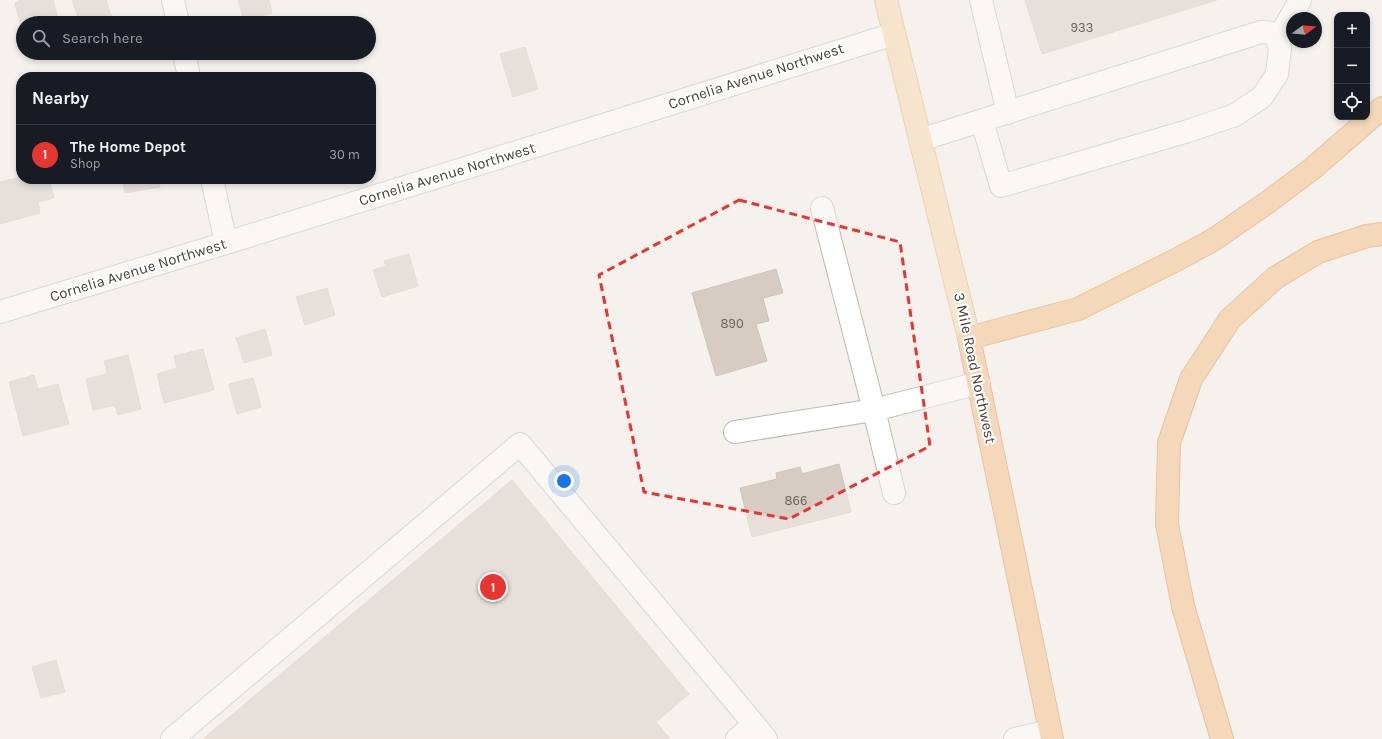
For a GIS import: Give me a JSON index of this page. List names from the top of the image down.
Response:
{
  "streets": {
    "highway": ["3 Mile Road Northwest"],
    "street": ["Cornelia Avenue Northwest"]
  },
  "crossings": [
    ["Cornelia Avenue Northwest", "3 Mile Road Northwest"]
  ],
  "house_numbers": ["933", "890", "866"],
  "north": "right",
  "page": {
    "map_buttons": ["+", "−"],
    "search": "Search here",
    "heading": "Nearby",
    "list": [
      {
        "mark": "1",
        "name": "The Home Depot",
        "note": "Shop",
        "value": "30 m"
      }
    ],
    "pins": "1"
  }
}
